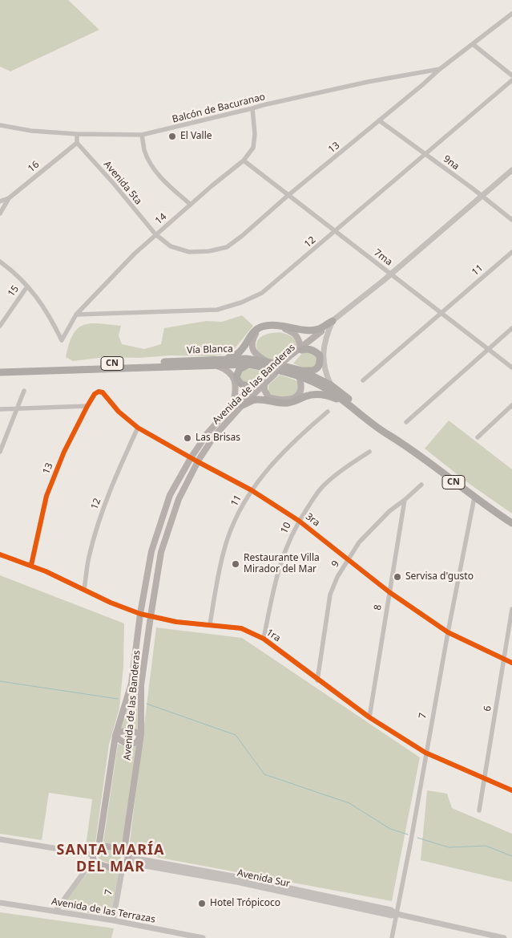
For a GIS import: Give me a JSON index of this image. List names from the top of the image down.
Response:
{
  "streets": {
    "highway": ["Vía Blanca", "CN"],
    "main road": ["Avenida de las Banderas", "Avenida Sur"],
    "street": [
      "Balcón de Bacuranao",
      "13",
      "9na",
      "16",
      "Avenida 5ta",
      "14",
      "12",
      "7ma",
      "11",
      "15",
      "3ra",
      "10",
      "9",
      "8",
      "1ra",
      "6",
      "7",
      "Avenida de las Terrazas"
    ]
  },
  "crossings": [
    ["Balcón de Bacuranao", "13"],
    ["Balcón de Bacuranao", "14"],
    ["13", "9na"],
    ["13", "Avenida 5ta"],
    ["13", "14"],
    ["13", "7ma"],
    ["13", "3ra"],
    ["13", "1ra"],
    ["9na", "12"],
    ["9na", "Avenida de las Banderas"],
    ["16", "Avenida 5ta"],
    ["Avenida 5ta", "14"],
    ["14", "12"],
    ["14", "7ma"],
    ["14", "15"],
    ["12", "7ma"],
    ["12", "3ra"],
    ["12", "1ra"],
    ["7ma", "11"],
    ["7ma", "Avenida de las Banderas"],
    ["11", "3ra"],
    ["11", "1ra"],
    ["Vía Blanca", "7"],
    ["Avenida de las Banderas", "3ra"],
    ["Avenida de las Banderas", "1ra"],
    ["3ra", "10"],
    ["3ra", "9"],
    ["3ra", "8"],
    ["3ra", "6"],
    ["3ra", "7"],
    ["10", "1ra"],
    ["9", "8"],
    ["9", "1ra"],
    ["8", "1ra"],
    ["1ra", "6"],
    ["1ra", "7"],
    ["7", "Avenida Sur"],
    ["7", "Avenida de las Terrazas"]
  ],
  "districts": ["SANTA MARÍA DEL MAR"],
  "places": [
    "El Valle",
    "Las Brisas",
    "Restaurante Villa Mirador del Mar",
    "Servisa d'gusto",
    "Hotel Trópicoco"
  ]
}
